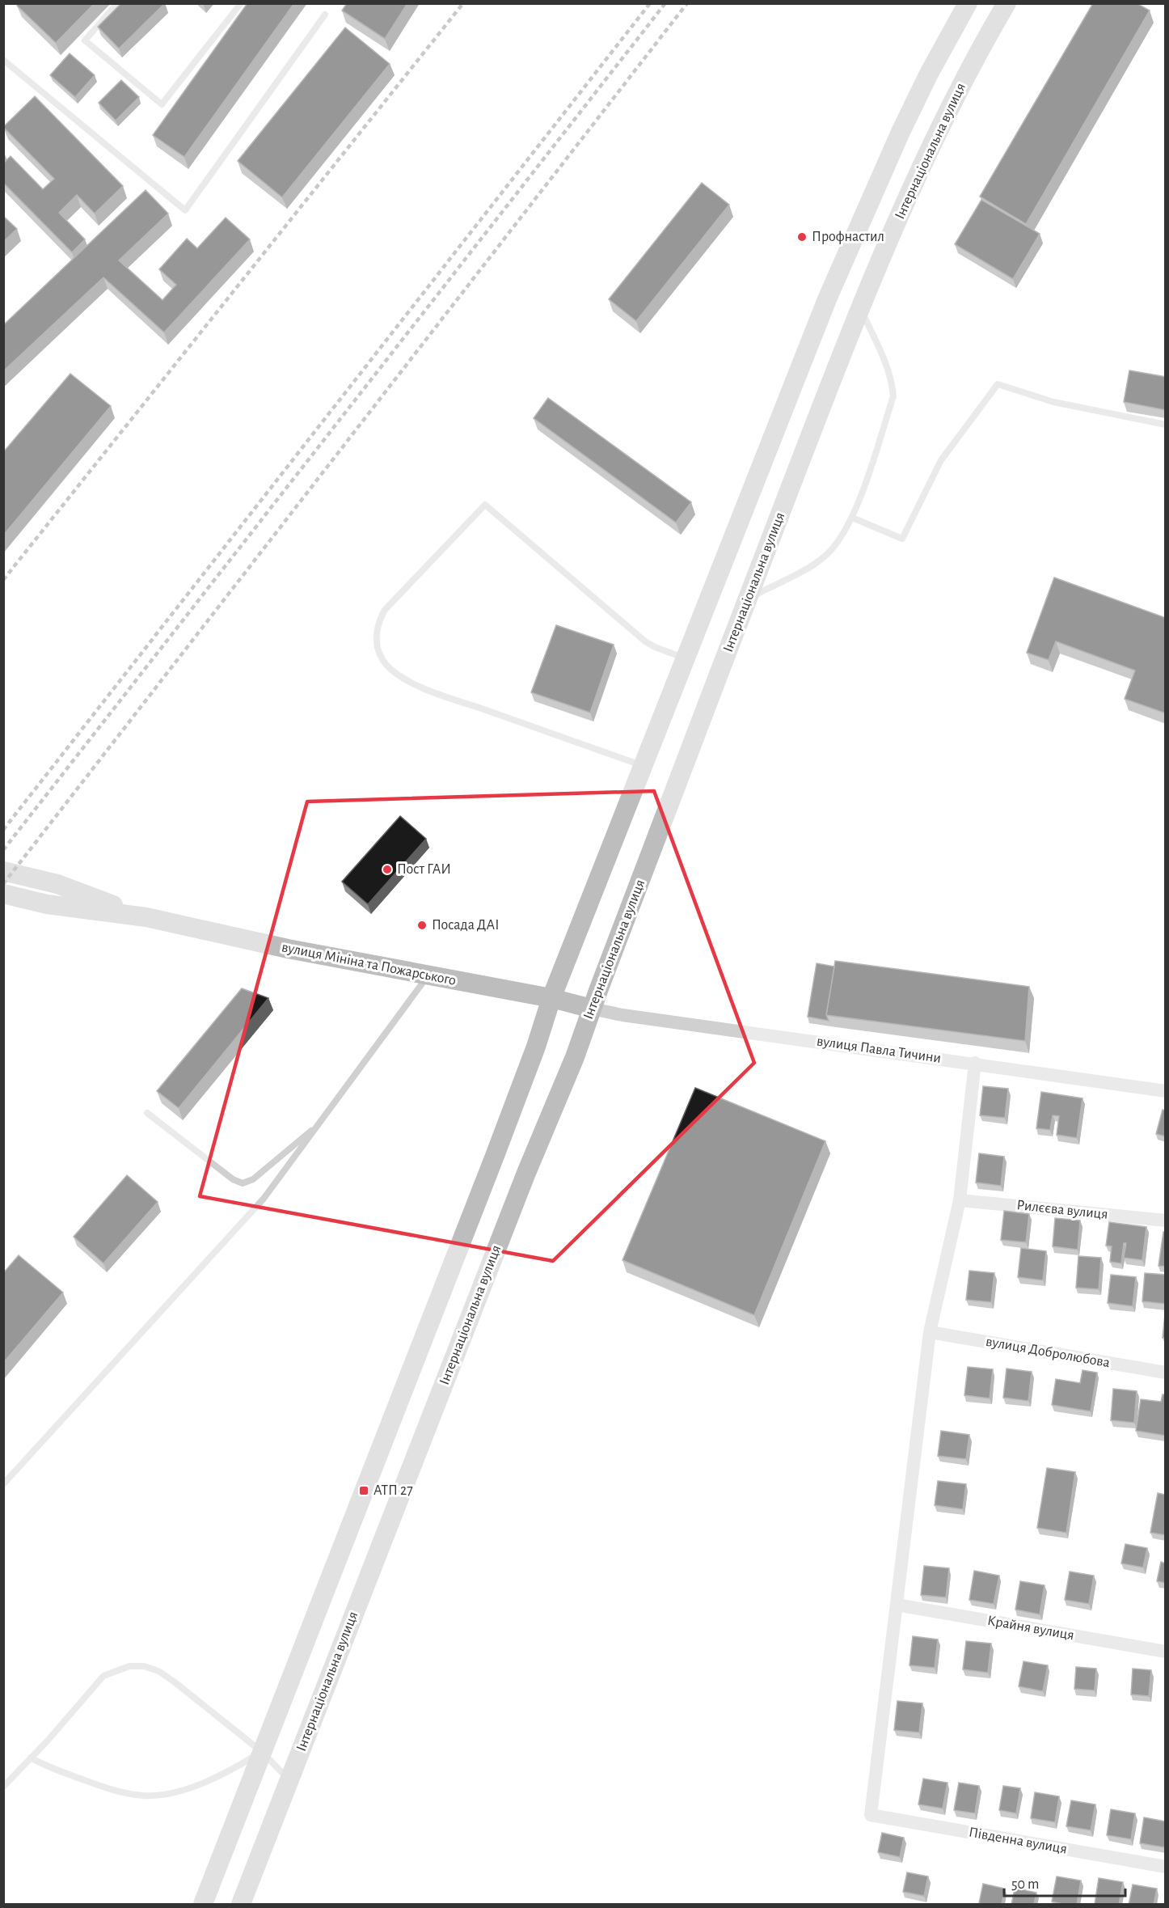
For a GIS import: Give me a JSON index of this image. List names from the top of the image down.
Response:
{
  "streets": {
    "main road": ["Інтернаціональна вулиця", "вулиця Мініна та Пожарського"],
    "street": [
      "вулиця Павла Тичини",
      "Рилєєва вулиця",
      "вулиця Добролюбова",
      "Крайня вулиця",
      "Південна вулиця"
    ]
  },
  "crossings": [
    ["Інтернаціональна вулиця", "вулиця Мініна та Пожарського"],
    ["Інтернаціональна вулиця", "вулиця Павла Тичини"],
    ["вулиця Мініна та Пожарського", "вулиця Павла Тичини"],
    ["Крайня вулиця", "Південна вулиця"]
  ],
  "places": {
    "other": ["Профнастил", "Пост ГАИ", "Посада ДАІ"],
    "transit": ["АТП 27"]
  },
  "scale_bar": "50 m"
}
